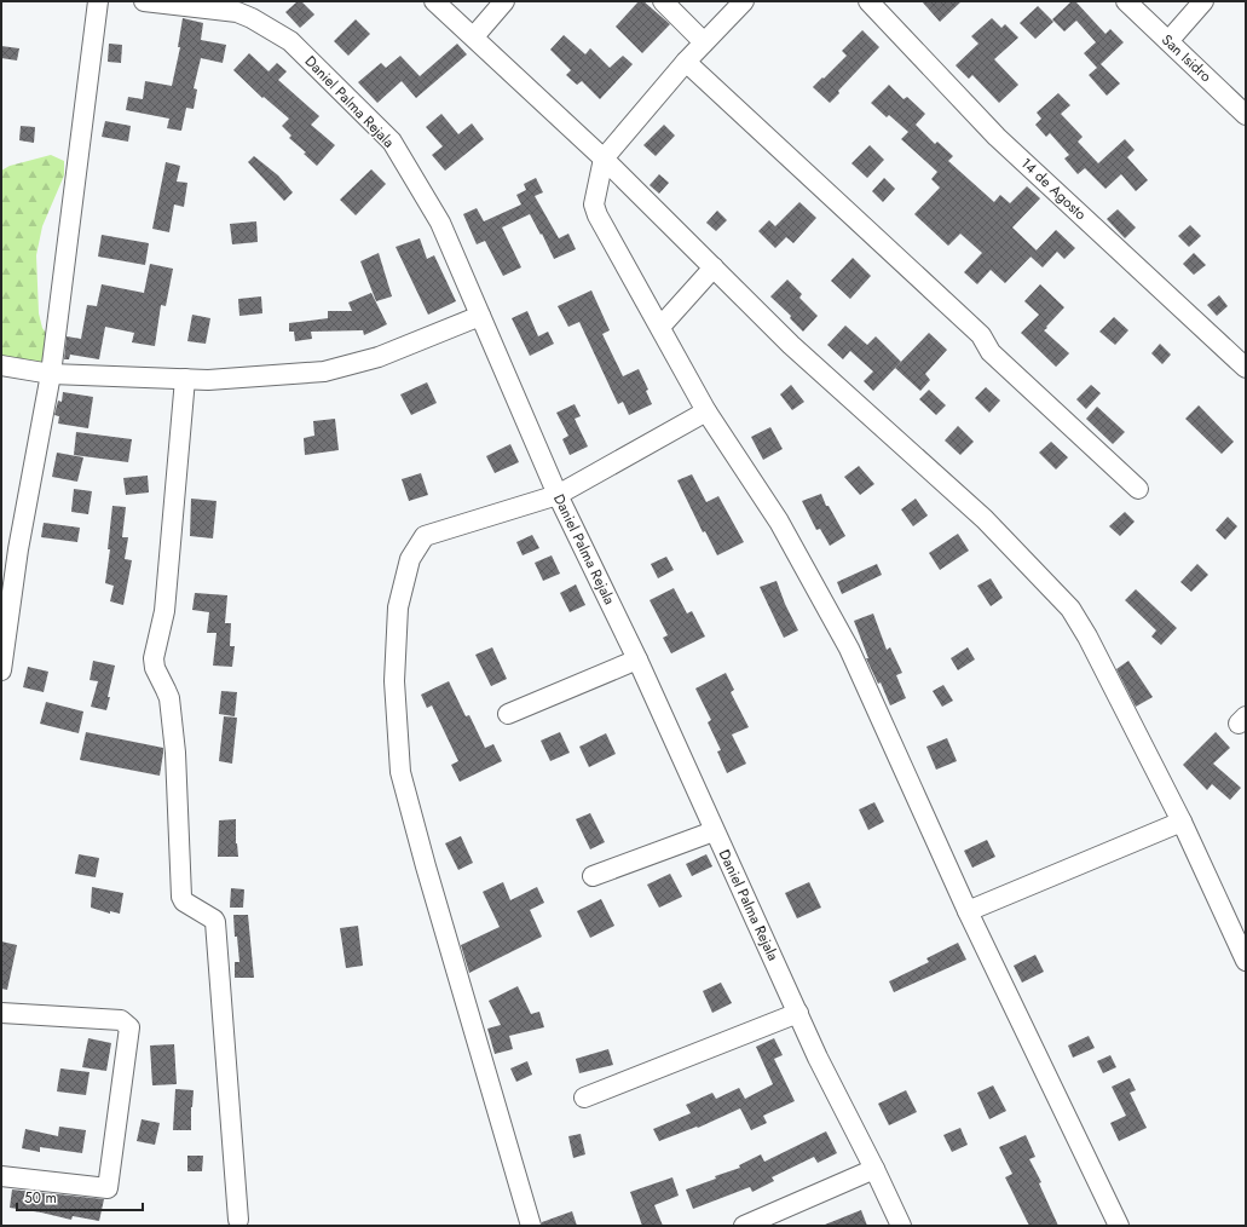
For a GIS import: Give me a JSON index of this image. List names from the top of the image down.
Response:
{
  "streets": {
    "street": ["San Isidro", "Daniel Palma Rejala", "14 de Agosto"]
  },
  "scale_bar": "50 m"
}
